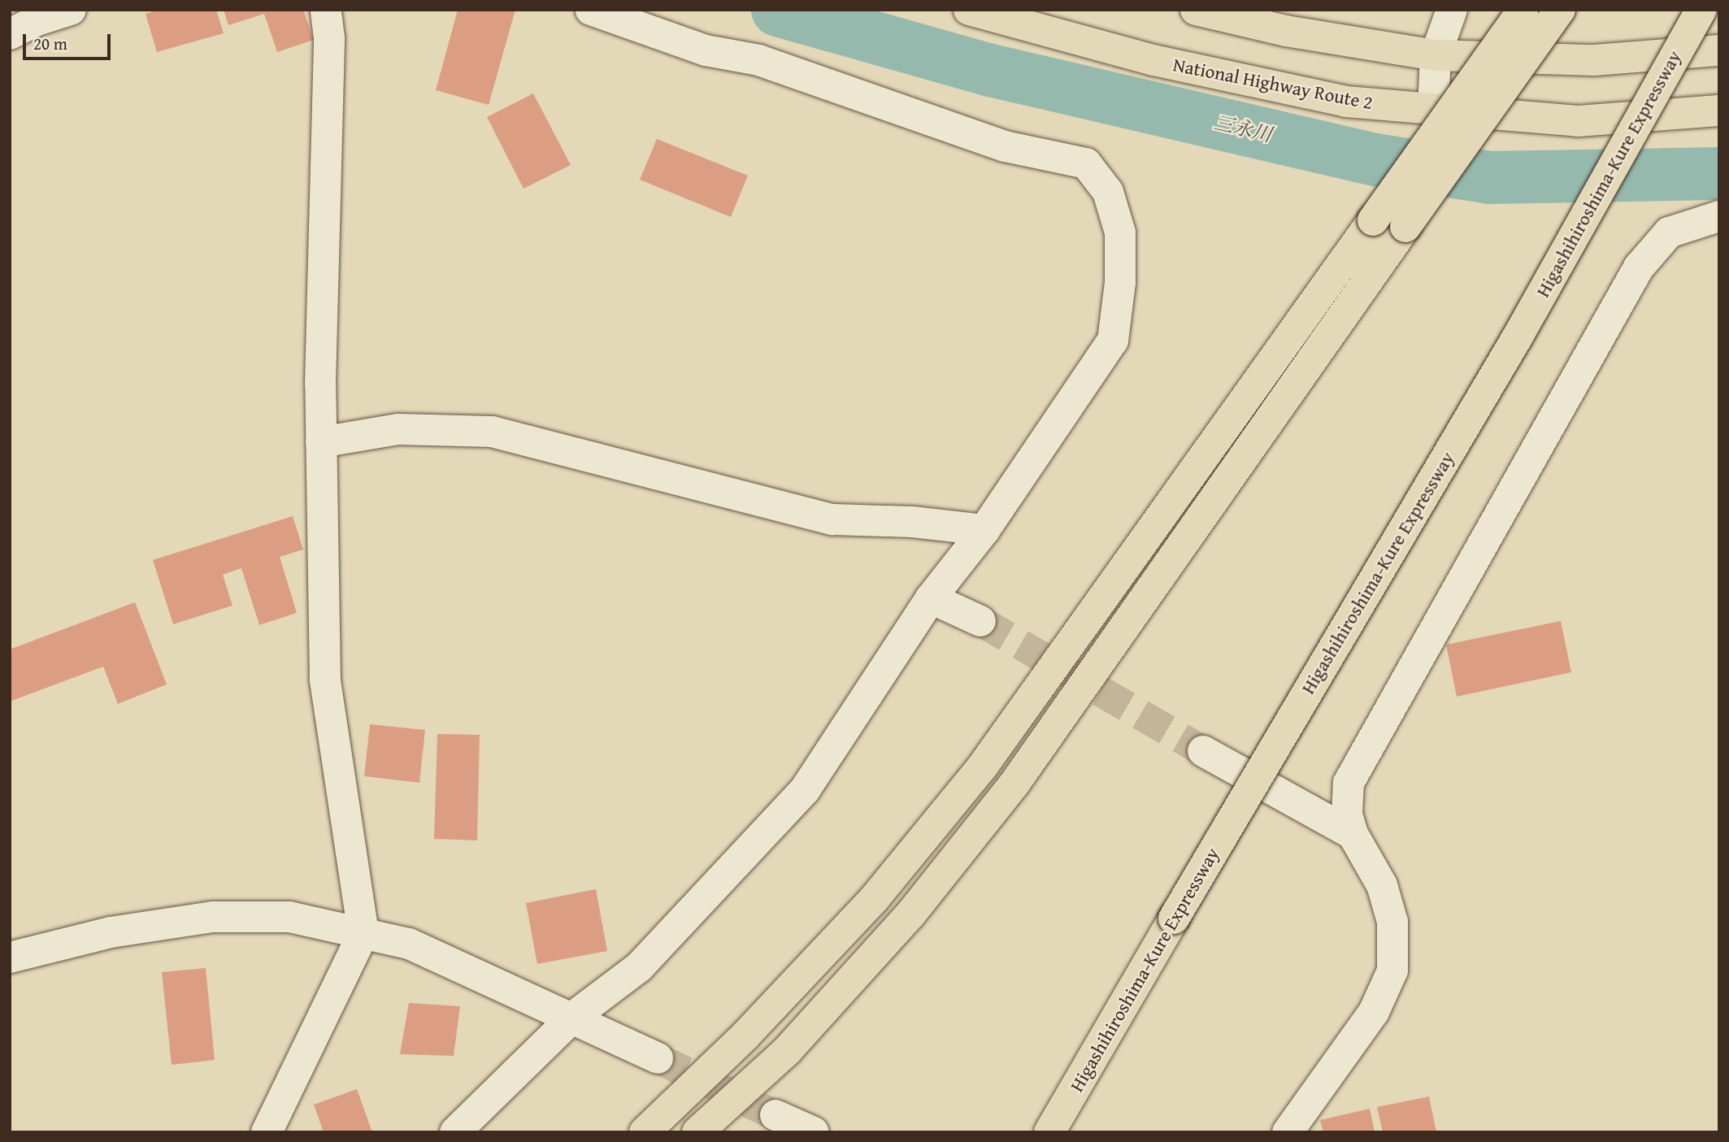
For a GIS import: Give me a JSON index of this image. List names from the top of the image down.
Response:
{
  "streets": {
    "highway": ["National Highway Route 2", "Higashihiroshima-Kure Expressway"]
  },
  "water": ["三永川"],
  "scale_bar": "20 m"
}
